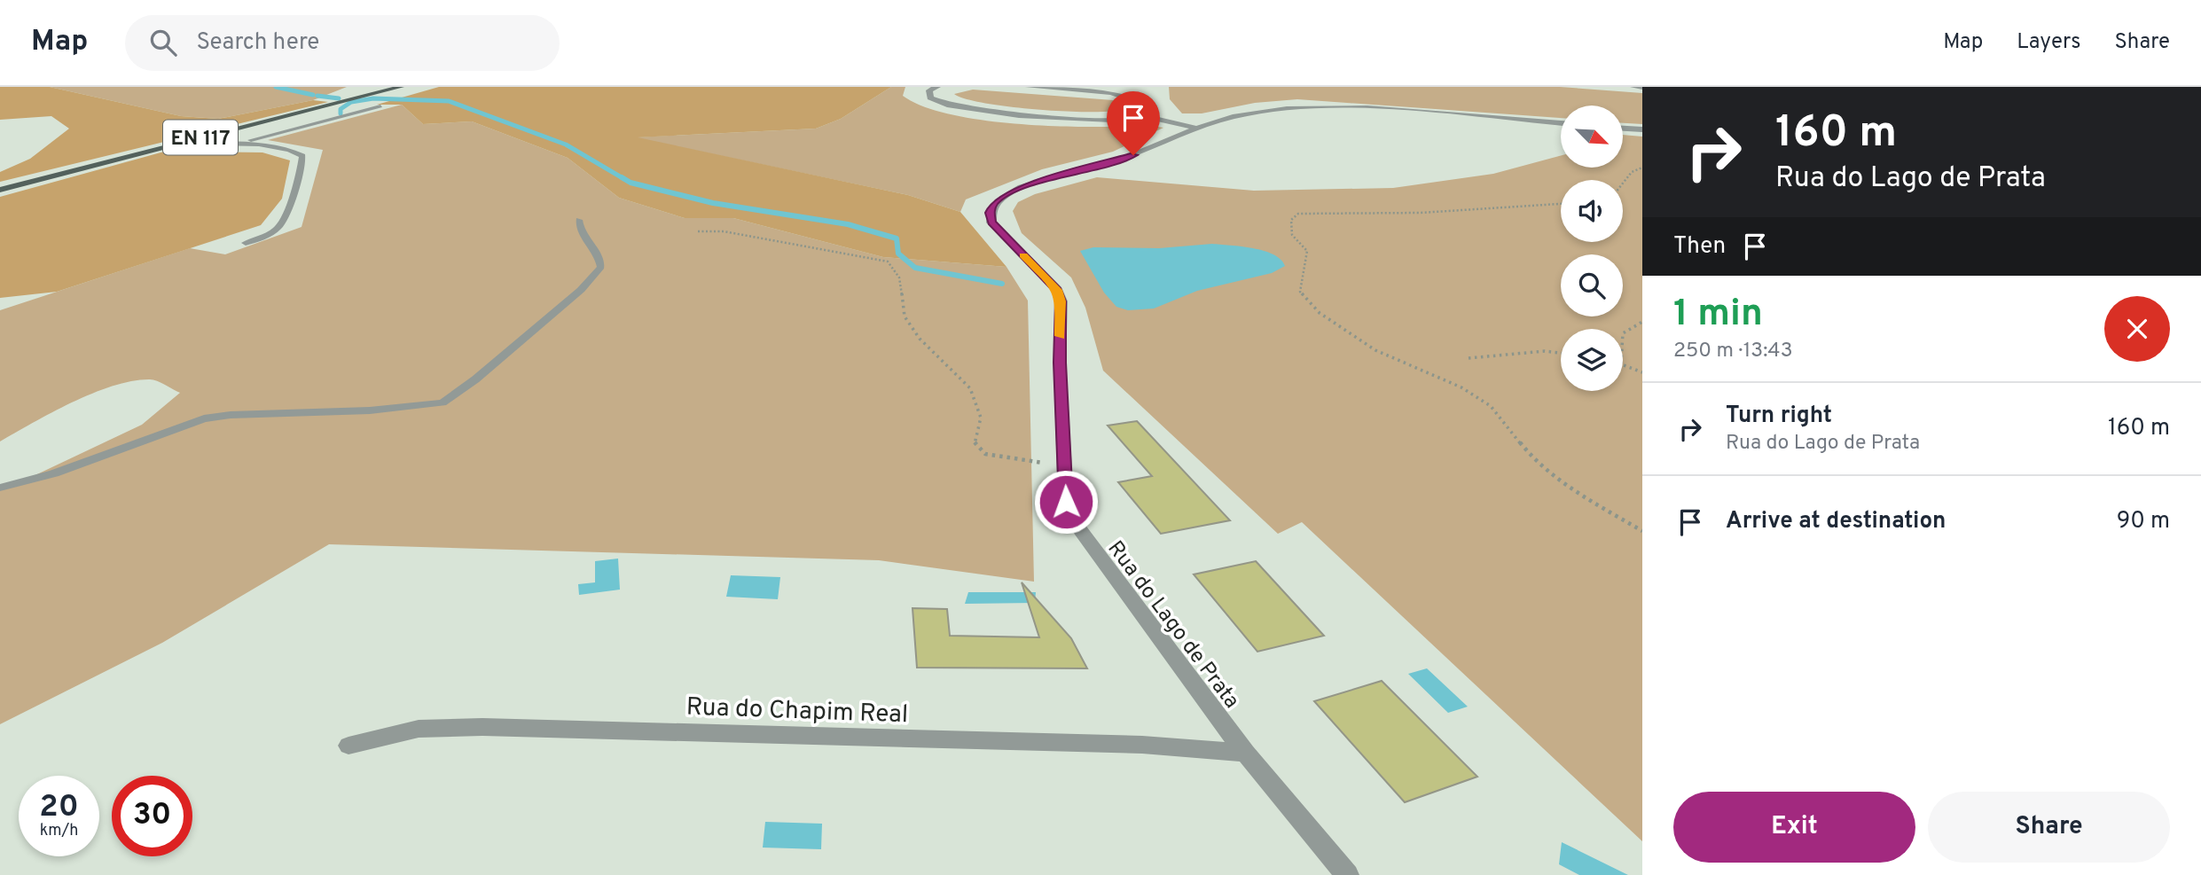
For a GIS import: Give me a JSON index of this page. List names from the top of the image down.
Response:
{
  "streets": {
    "main road": ["EN 117"],
    "street": ["Rua do Lago de Prata", "Rua do Chapim Real"]
  },
  "crossings": [
    ["Rua do Lago de Prata", "Rua do Chapim Real"]
  ],
  "north": "bottom right",
  "page": {
    "header": "Map",
    "search": "Search here",
    "nav": ["Map", "Layers", "Share"],
    "turn": ["160 m", "Rua do Lago de Prata"],
    "then": "Then",
    "heading": ["1 min", "250 m · 13:43"],
    "list": [
      {
        "name": "Turn right",
        "note": "Rua do Lago de Prata",
        "value": "160 m"
      },
      {
        "name": "Arrive at destination",
        "value": "90 m"
      }
    ],
    "speed": "20 km/h",
    "limit": "30",
    "buttons": ["Exit", "Share"]
  }
}
